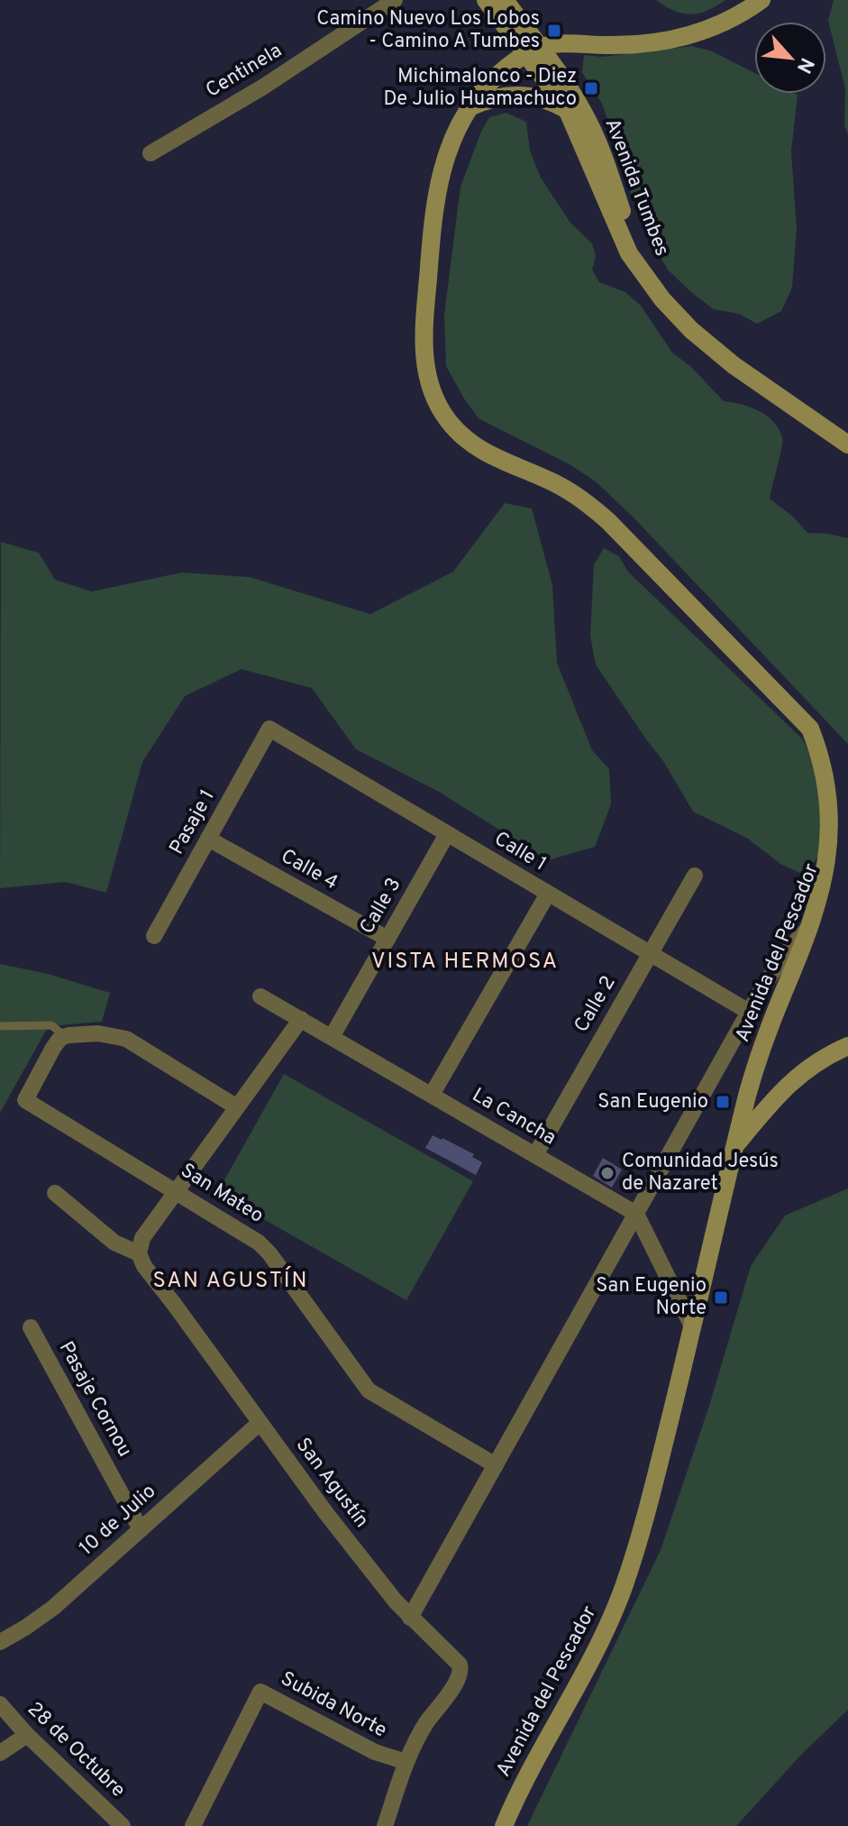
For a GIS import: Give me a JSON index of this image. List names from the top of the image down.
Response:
{
  "streets": {
    "main road": ["Avenida Tumbes", "Avenida del Pescador"],
    "street": [
      "Centinela",
      "Pasaje 1",
      "Calle 1",
      "Calle 4",
      "Calle 3",
      "Calle 2",
      "La Cancha",
      "San Mateo",
      "Pasaje Cornou",
      "San Agustín",
      "10 de Julio",
      "Subida Norte",
      "28 de Octubre"
    ]
  },
  "crossings": [
    ["Avenida Tumbes", "Avenida del Pescador"],
    ["Pasaje 1", "Calle 1"],
    ["Pasaje 1", "Calle 4"],
    ["Calle 1", "Calle 3"],
    ["Calle 1", "Calle 2"],
    ["Calle 4", "Calle 3"],
    ["Calle 3", "La Cancha"],
    ["Calle 2", "La Cancha"],
    ["Pasaje Cornou", "10 de Julio"],
    ["San Agustín", "10 de Julio"],
    ["San Agustín", "Subida Norte"]
  ],
  "districts": ["VISTA HERMOSA", "SAN AGUSTÍN"],
  "places": {
    "transit": [
      "Camino Nuevo Los Lobos - Camino A Tumbes",
      "Michimalonco - Diez De Julio Huamachuco",
      "San Eugenio",
      "San Eugenio Norte"
    ],
    "other": ["Comunidad Jesús de Nazaret"]
  },
  "north": "bottom right"
}
